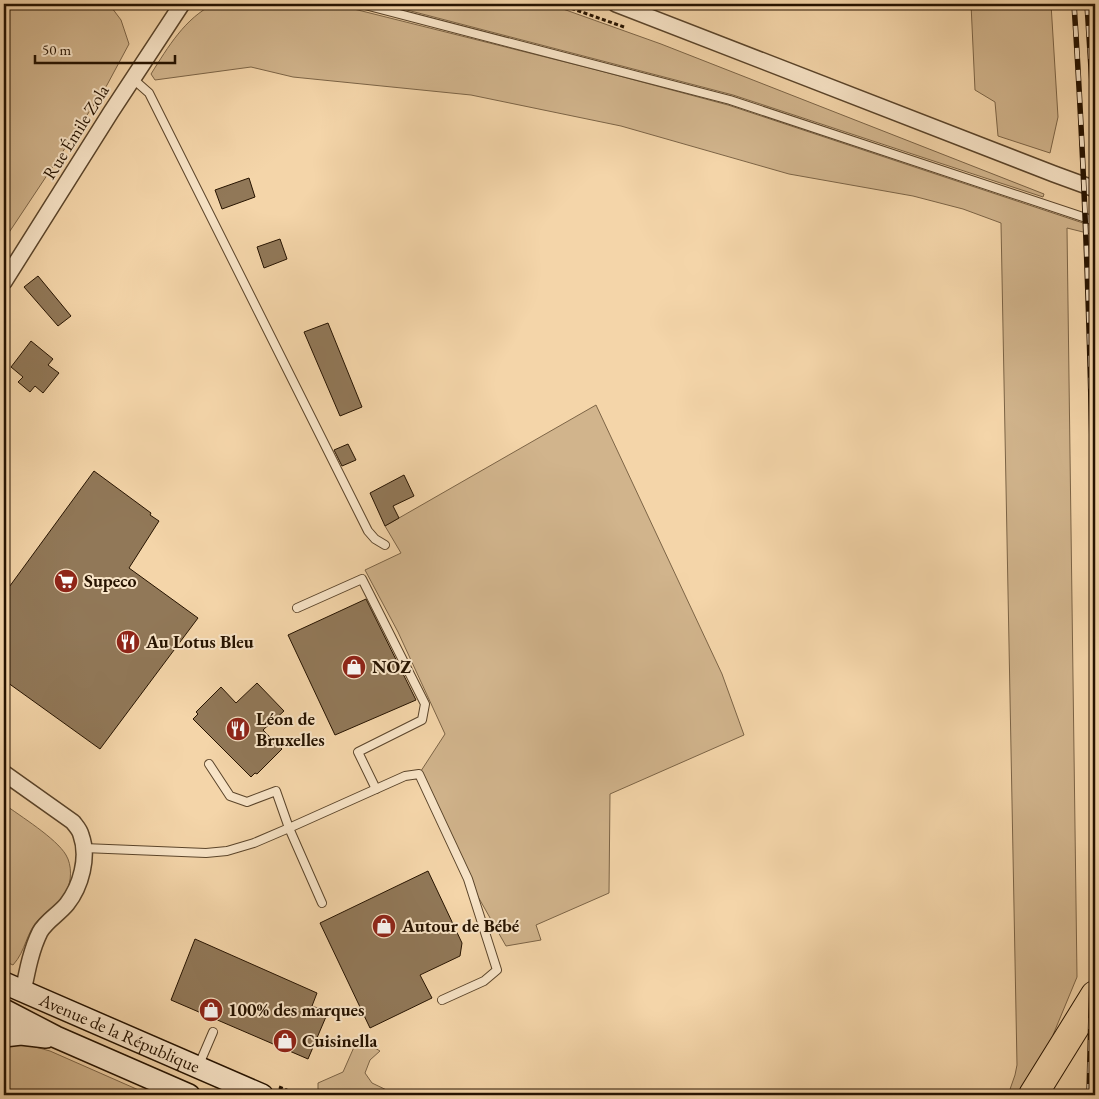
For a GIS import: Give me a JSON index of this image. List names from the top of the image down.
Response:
{
  "streets": {
    "main road": ["Avenue de la République"],
    "street": ["Rue Émile Zola"]
  },
  "places": {
    "supermarket": ["Supeco"],
    "restaurant": ["Au Lotus Bleu", "Léon de Bruxelles"],
    "shop": [
      "NOZ",
      "Autour de Bébé",
      "100% des marques",
      "Cuisinella"
    ]
  },
  "scale_bar": "50 m"
}
